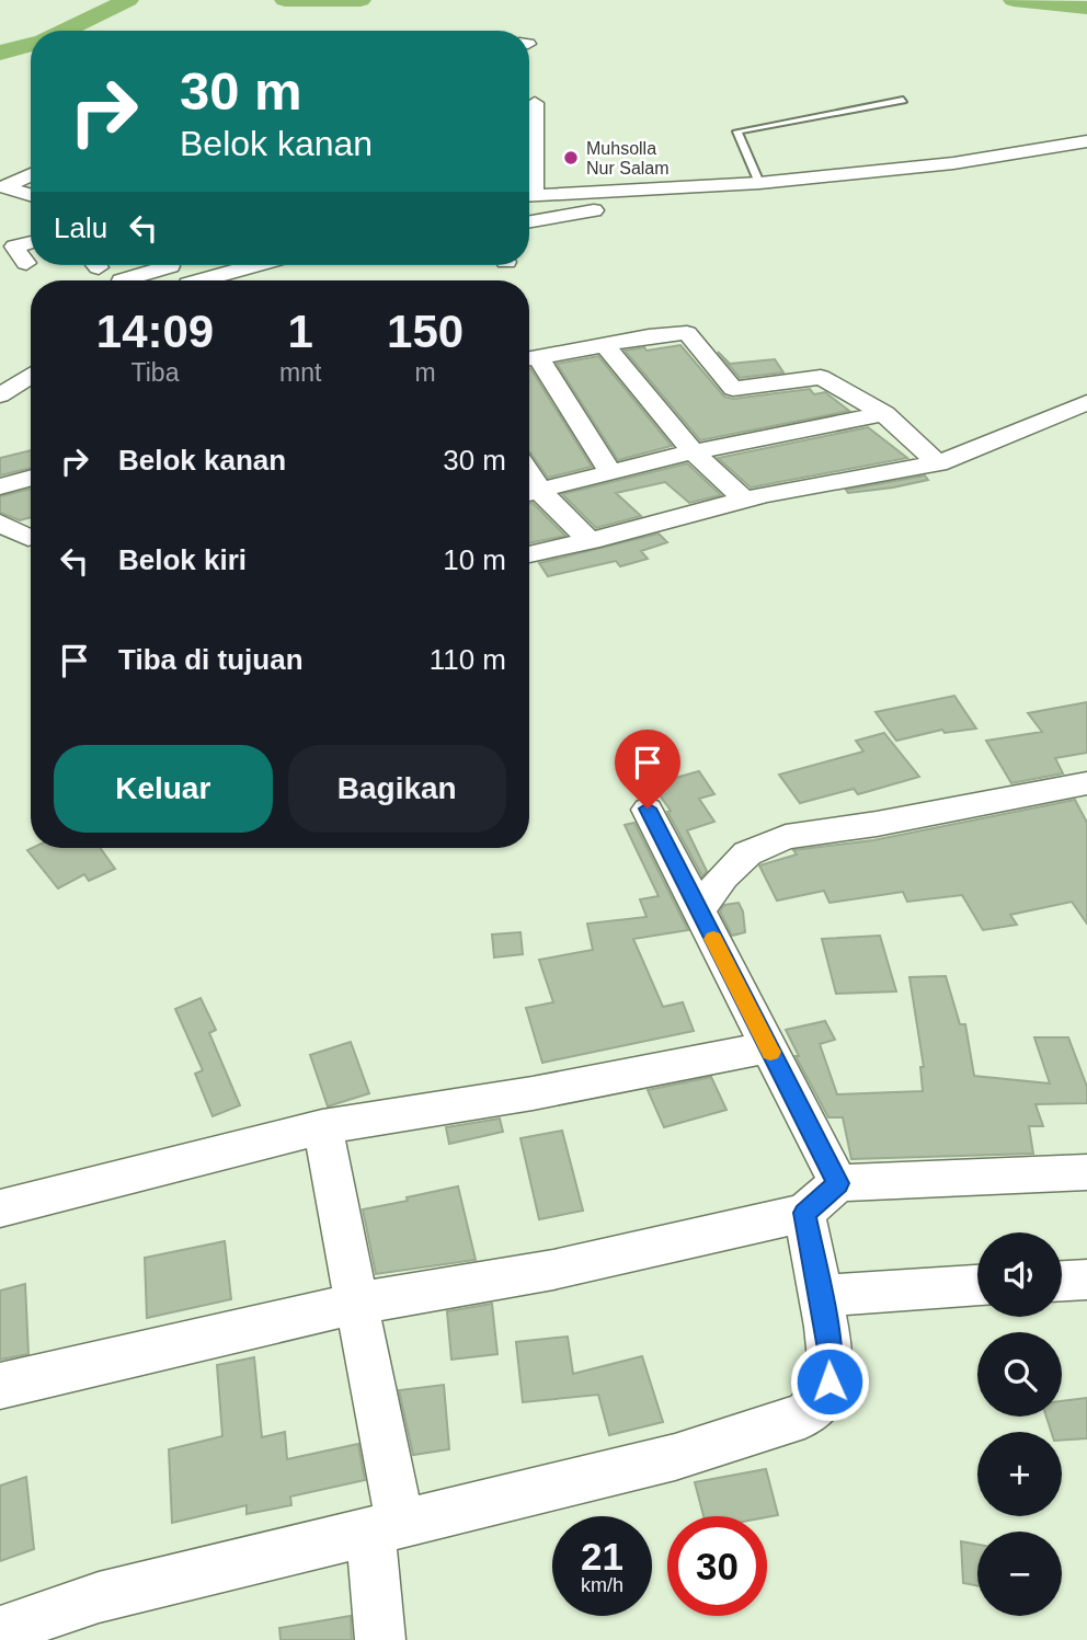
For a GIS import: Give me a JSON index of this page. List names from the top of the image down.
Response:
{
  "places": ["Muhsolla Nur Salam"],
  "page": {
    "turn": ["30 m", "Belok kanan"],
    "then": "Lalu",
    "eta": [
      "14:09",
      "Tiba",
      "1",
      "mnt",
      "150",
      "m"
    ],
    "list": [
      {
        "name": "Belok kanan",
        "value": "30 m"
      },
      {
        "name": "Belok kiri",
        "value": "10 m"
      },
      {
        "name": "Tiba di tujuan",
        "value": "110 m"
      }
    ],
    "buttons": ["Keluar", "Bagikan"],
    "map_buttons": ["+", "−"],
    "speed": "21 km/h",
    "limit": "30"
  }
}
